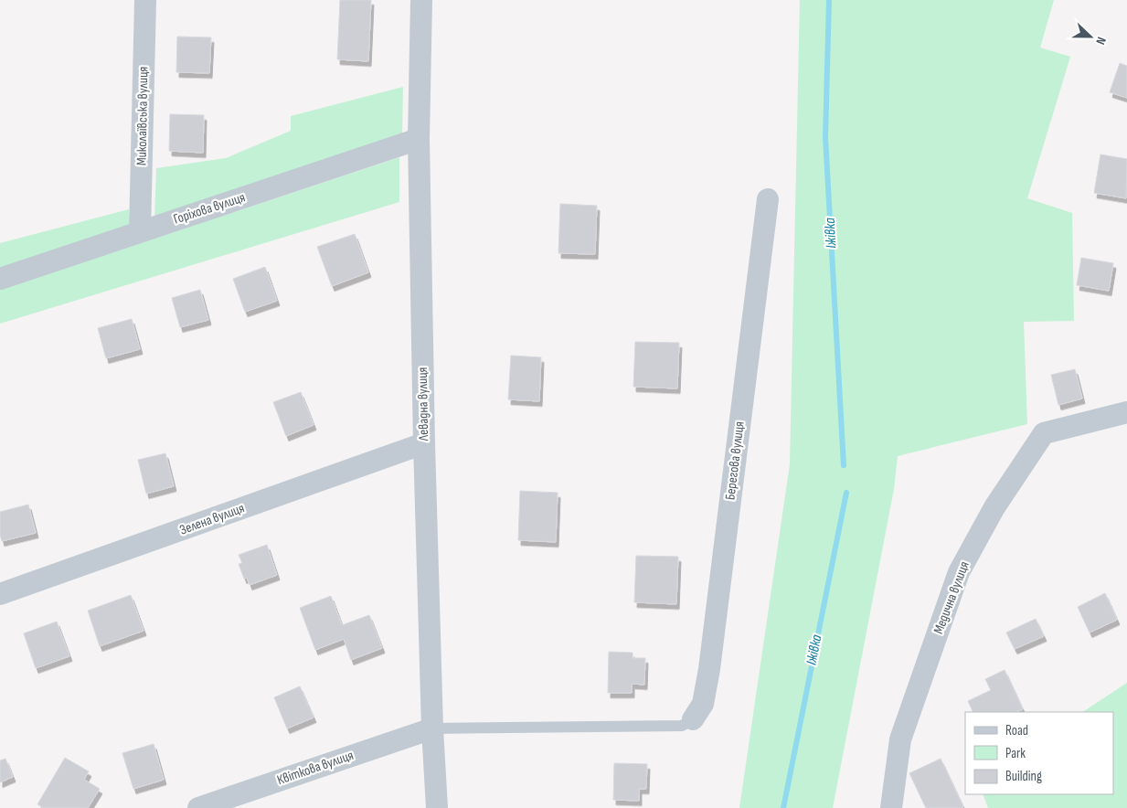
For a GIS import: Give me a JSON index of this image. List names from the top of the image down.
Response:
{
  "streets": {
    "street": [
      "Миколаївська вулиця",
      "Горіхова вулиця",
      "Левадна вулиця",
      "Берегова вулиця",
      "Зелена вулиця",
      "Медична вулиця",
      "Квіткова вулиця"
    ]
  },
  "crossings": [
    ["Миколаївська вулиця", "Горіхова вулиця"],
    ["Горіхова вулиця", "Левадна вулиця"],
    ["Левадна вулиця", "Зелена вулиця"],
    ["Левадна вулиця", "Квіткова вулиця"]
  ],
  "water": ["Іжівка"],
  "legend": ["Road", "Park", "Building"],
  "north": "right"
}
